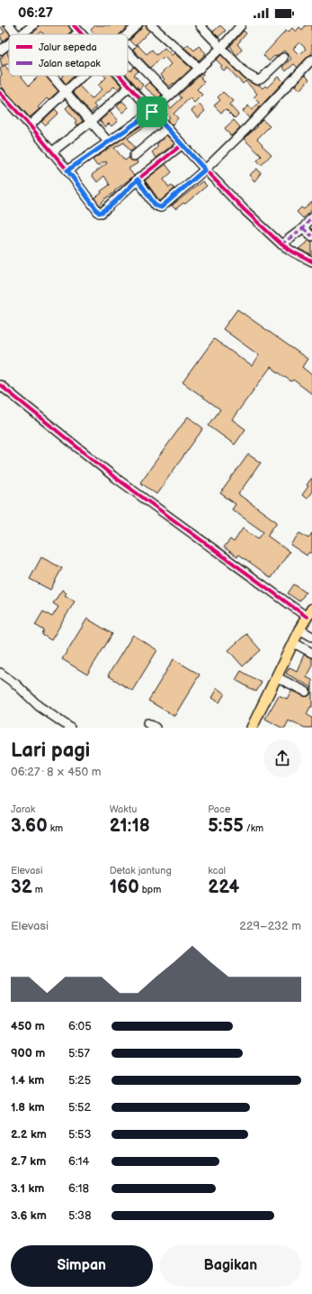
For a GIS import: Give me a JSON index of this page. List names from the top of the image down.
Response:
{
  "legend": ["Jalur sepeda", "Jalan setapak"],
  "page": {
    "status": "06:27",
    "heading": ["Lari pagi", "06:27 · 8 × 450 m"],
    "stats": [
      ["Jarak", "3.60 km"],
      ["Waktu", "21:18"],
      ["Pace", "5:55 /km"],
      ["Elevasi", "32 m"],
      ["Detak jantung", "160 bpm"],
      ["kcal", "224"]
    ],
    "chart": ["Elevasi", "229–232 m"],
    "list": [
      {
        "name": "450 m",
        "note": "6:05"
      },
      {
        "name": "900 m",
        "note": "5:57"
      },
      {
        "name": "1.4 km",
        "note": "5:25"
      },
      {
        "name": "1.8 km",
        "note": "5:52"
      },
      {
        "name": "2.2 km",
        "note": "5:53"
      },
      {
        "name": "2.7 km",
        "note": "6:14"
      },
      {
        "name": "3.1 km",
        "note": "6:18"
      },
      {
        "name": "3.6 km",
        "note": "5:38"
      }
    ],
    "buttons": ["Simpan", "Bagikan"]
  }
}
